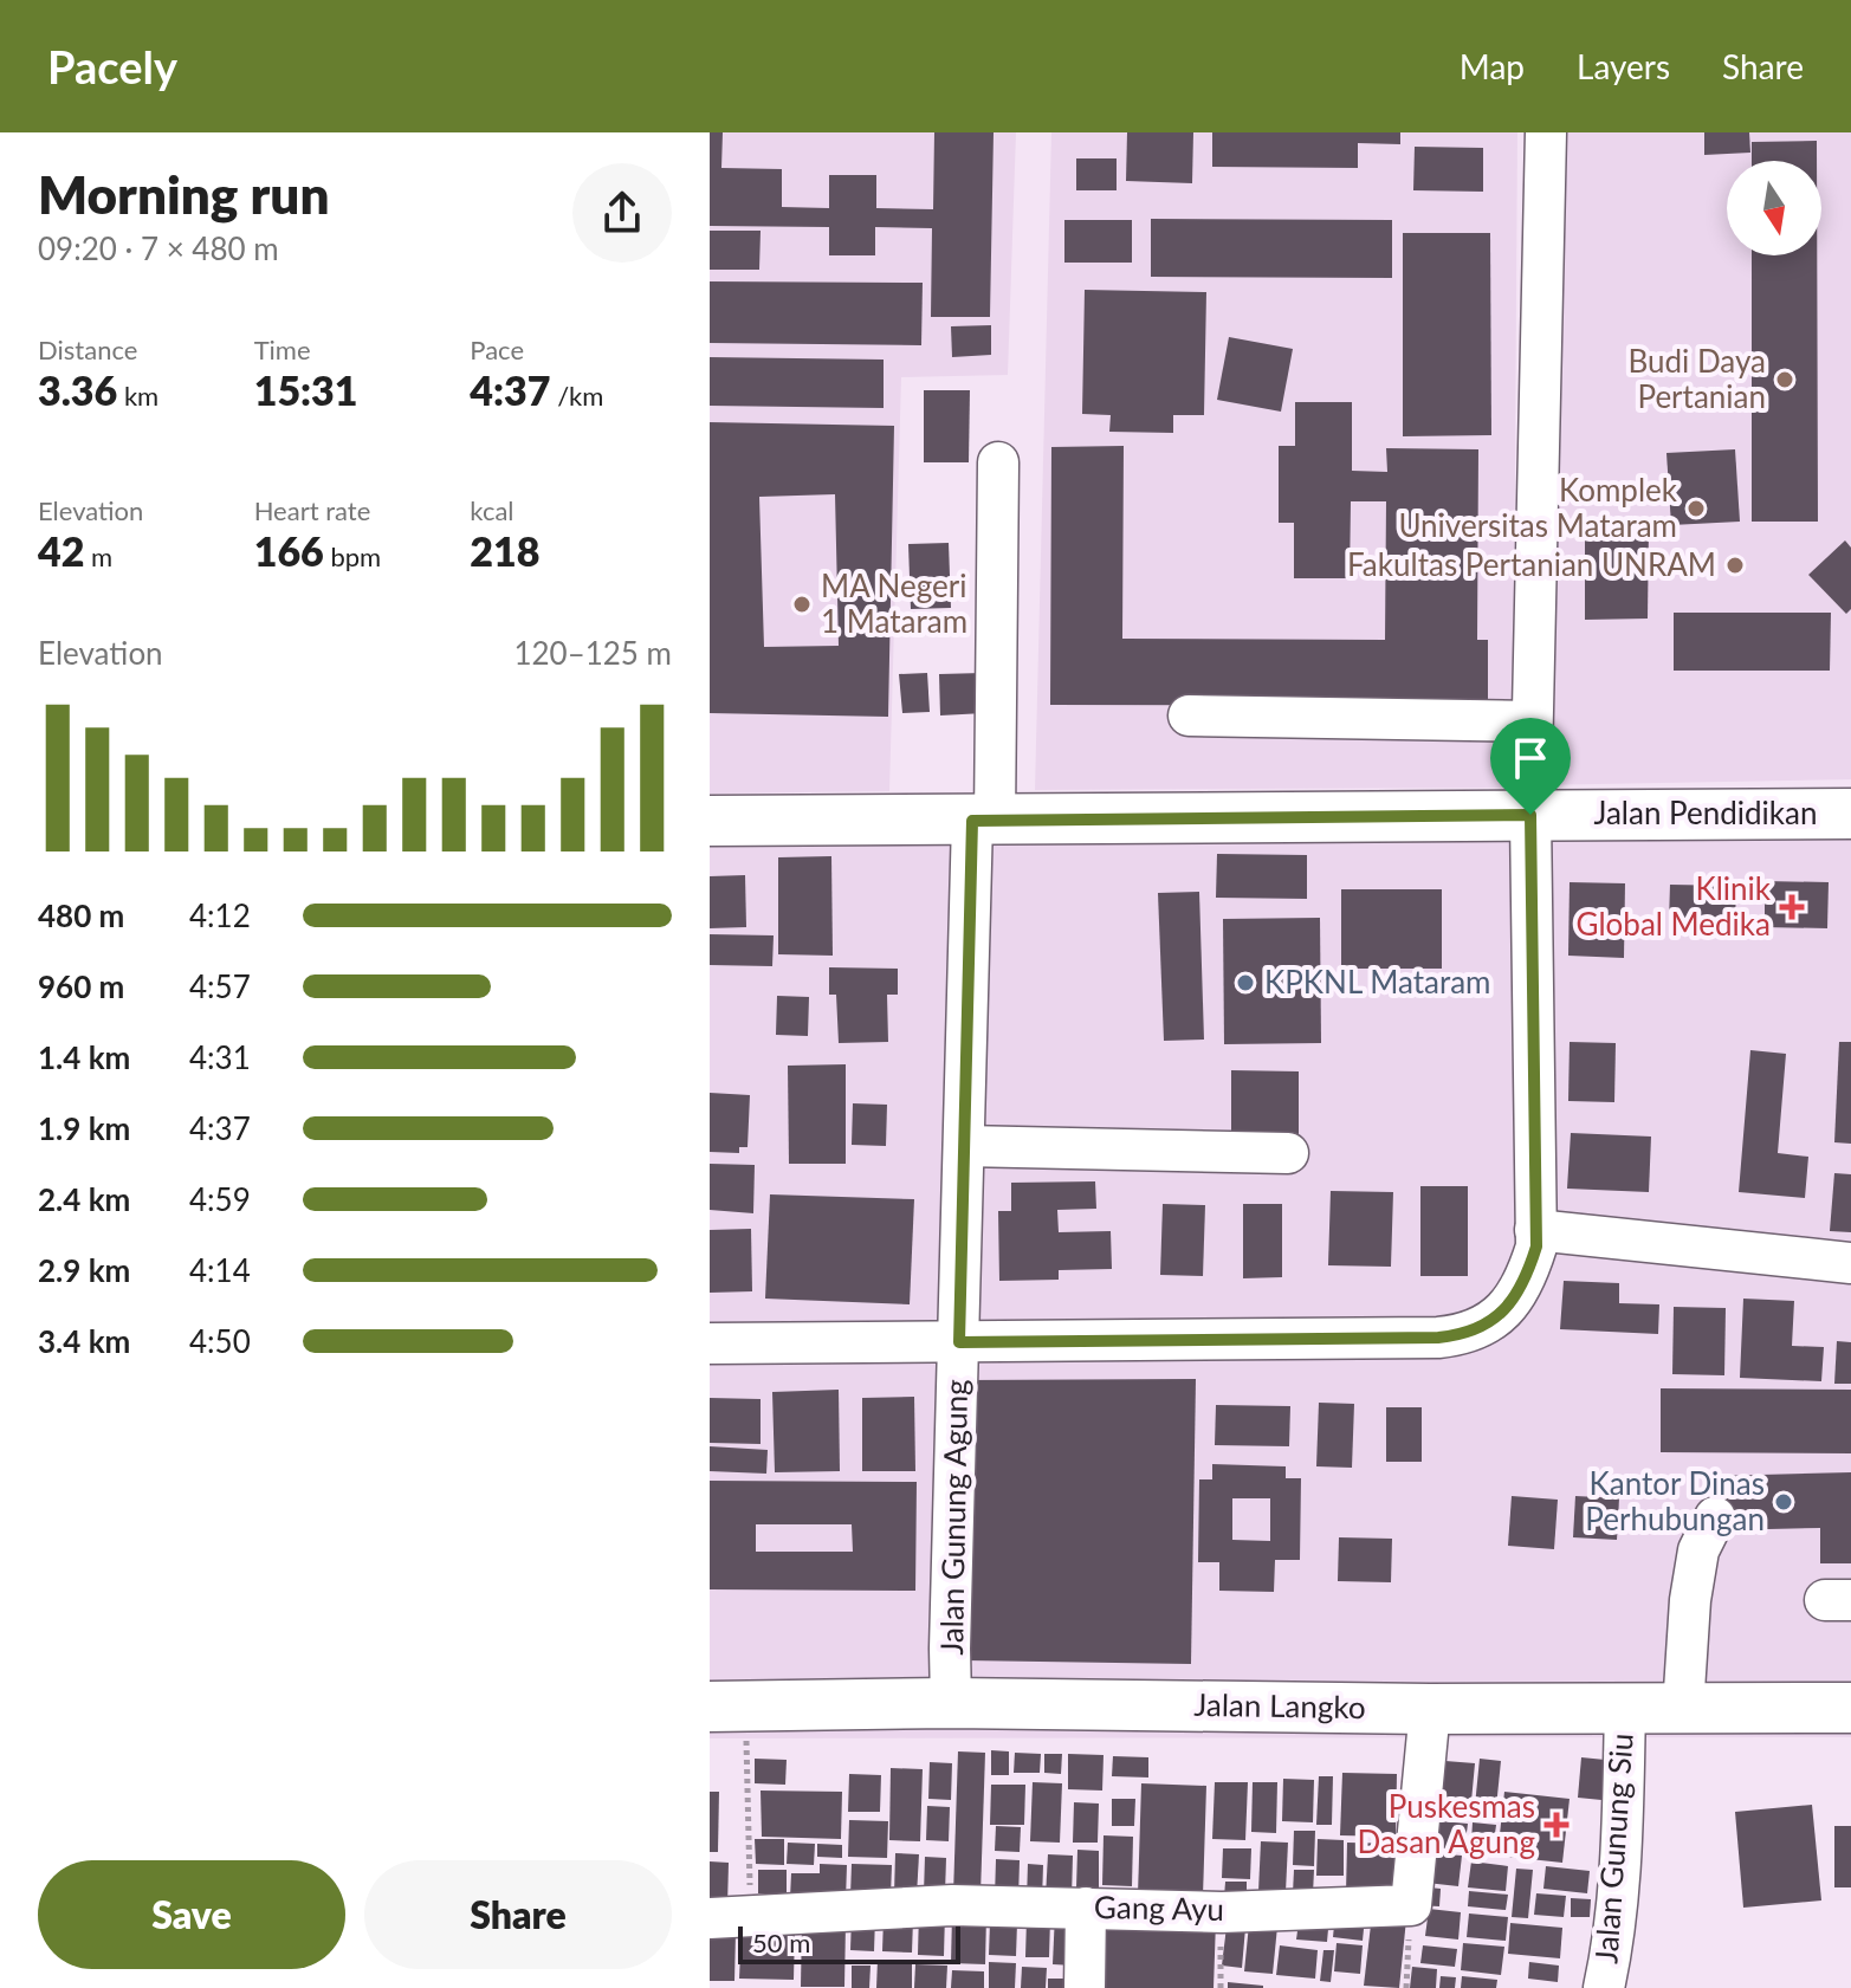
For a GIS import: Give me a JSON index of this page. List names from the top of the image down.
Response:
{
  "streets": {
    "main road": ["Jalan Pendidikan", "Jalan Langko"],
    "street": ["Jalan Gunung Agung", "Jalan Gunung Siu", "Gang Ayu"]
  },
  "crossings": [
    ["Jalan Pendidikan", "Jalan Gunung Agung"],
    ["Jalan Gunung Agung", "Jalan Langko"],
    ["Jalan Langko", "Jalan Gunung Siu"]
  ],
  "places": {
    "other": [
      "Budi Daya Pertanian",
      "Komplek Universitas Mataram",
      "Fakultas Pertanian UNRAM",
      "MA Negeri 1 Mataram",
      "KPKNL Mataram",
      "Kantor Dinas Perhubungan"
    ],
    "health": ["Klinik Global Medika", "Puskesmas Dasan Agung"]
  },
  "scale_bar": "50 m",
  "north": "bottom",
  "page": {
    "header": "Pacely",
    "nav": ["Map", "Layers", "Share"],
    "heading": ["Morning run", "09:20 · 7 × 480 m"],
    "stats": [
      ["Distance", "3.36 km"],
      ["Time", "15:31"],
      ["Pace", "4:37 /km"],
      ["Elevation", "42 m"],
      ["Heart rate", "166 bpm"],
      ["kcal", "218"]
    ],
    "chart": ["Elevation", "120–125 m"],
    "list": [
      {
        "name": "480 m",
        "note": "4:12"
      },
      {
        "name": "960 m",
        "note": "4:57"
      },
      {
        "name": "1.4 km",
        "note": "4:31"
      },
      {
        "name": "1.9 km",
        "note": "4:37"
      },
      {
        "name": "2.4 km",
        "note": "4:59"
      },
      {
        "name": "2.9 km",
        "note": "4:14"
      },
      {
        "name": "3.4 km",
        "note": "4:50"
      }
    ],
    "buttons": ["Save", "Share"],
    "scale": "50 m"
  }
}
